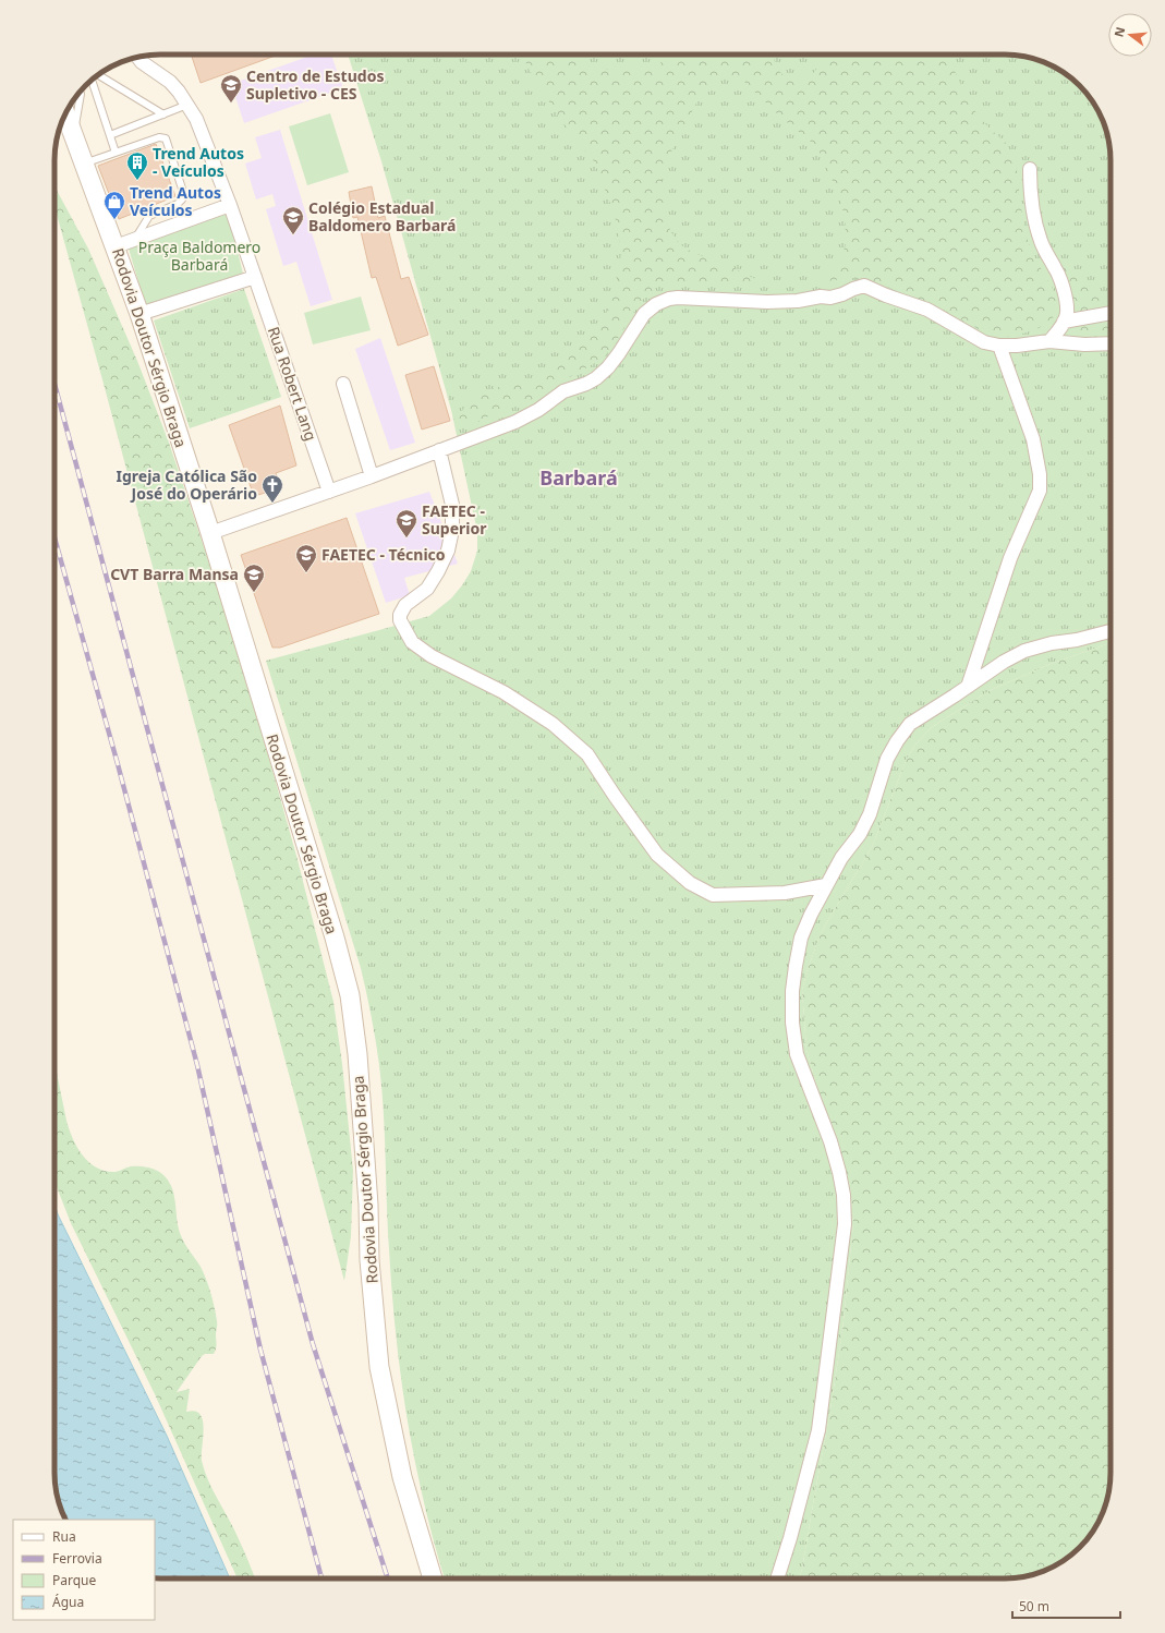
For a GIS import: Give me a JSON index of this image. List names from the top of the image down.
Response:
{
  "streets": {
    "main road": ["Rodovia Doutor Sérgio Braga"],
    "street": ["Rua Robert Lang"]
  },
  "districts": ["Barbará"],
  "parks": ["Praça Baldomero Barbará"],
  "places": {
    "school or university": [
      "Centro de Estudos Supletivo - CES",
      "Colégio Estadual Baldomero Barbará",
      "FAETEC - Superior",
      "FAETEC - Técnico",
      "CVT Barra Mansa"
    ],
    "building": ["Trend Autos - Veículos"],
    "shop": ["Trend Autos Veículos"],
    "church": ["Igreja Católica São José do Operário"]
  },
  "legend": [
    "Rua",
    "Ferrovia",
    "Parque",
    "Água"
  ],
  "scale_bar": "50 m",
  "north": "left"
}
